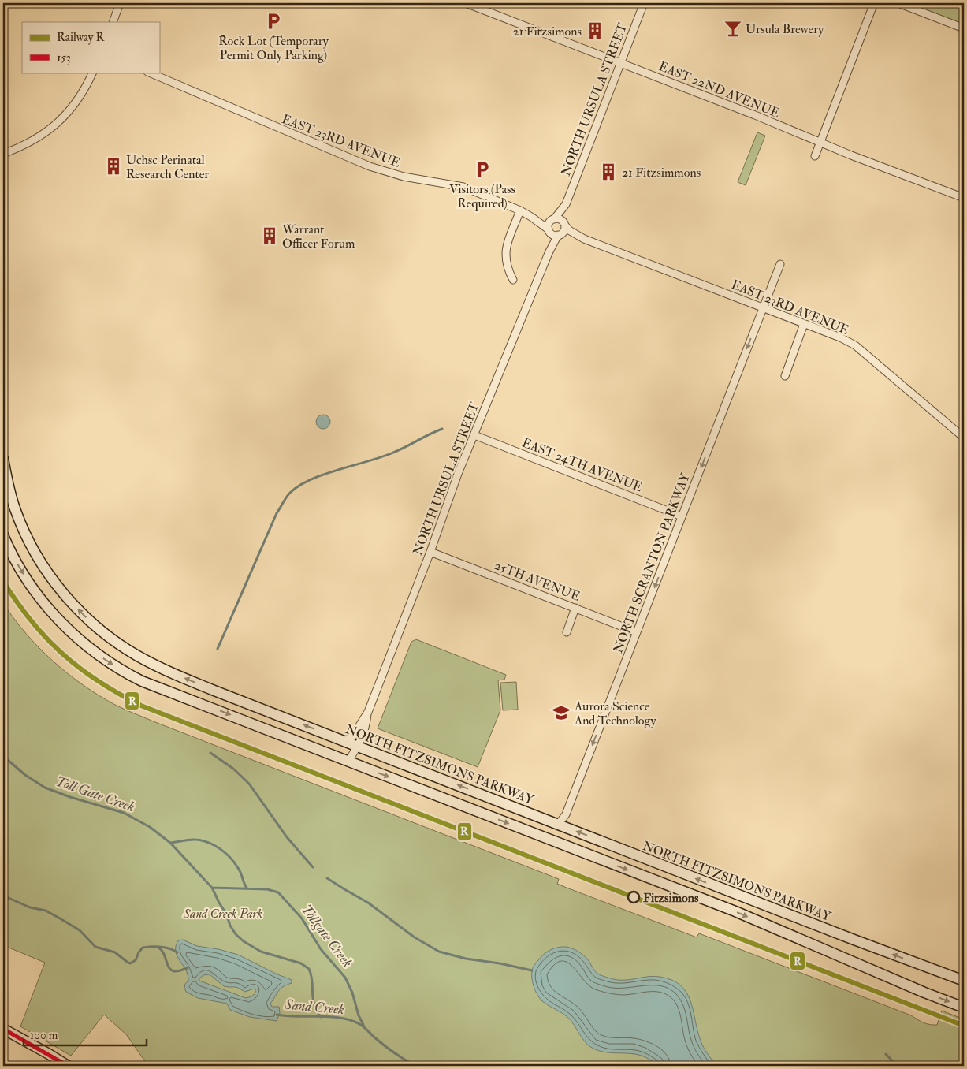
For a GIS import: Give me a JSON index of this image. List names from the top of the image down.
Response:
{
  "streets": {
    "main road": ["NORTH FITZSIMONS PARKWAY"],
    "street": [
      "EAST 22ND AVENUE",
      "NORTH URSULA STREET",
      "EAST 23RD AVENUE",
      "EAST 24TH AVENUE",
      "NORTH SCRANTON PARKWAY",
      "25TH AVENUE"
    ]
  },
  "crossings": [
    ["EAST 22ND AVENUE", "NORTH URSULA STREET"],
    ["NORTH URSULA STREET", "EAST 23RD AVENUE"],
    ["NORTH URSULA STREET", "EAST 24TH AVENUE"],
    ["NORTH URSULA STREET", "25TH AVENUE"],
    ["NORTH URSULA STREET", "NORTH FITZSIMONS PARKWAY"],
    ["EAST 23RD AVENUE", "NORTH SCRANTON PARKWAY"],
    ["EAST 24TH AVENUE", "NORTH SCRANTON PARKWAY"],
    ["NORTH SCRANTON PARKWAY", "25TH AVENUE"],
    ["NORTH SCRANTON PARKWAY", "NORTH FITZSIMONS PARKWAY"]
  ],
  "one_way": ["NORTH SCRANTON PARKWAY"],
  "water": ["Toll Gate Creek", "Tollgate Creek", "Sand Creek"],
  "parks": ["Sand Creek Park"],
  "places": {
    "parking": ["Rock Lot (Temporary Permit Only Parking)", "Visitors (Pass Required)"],
    "bar": ["Ursula Brewery"],
    "building": [
      "21 Fitzsimons",
      "Uchsc Perinatal Research Center",
      "21 Fitzsimmons",
      "Warrant Officer Forum"
    ],
    "school or university": ["Aurora Science And Technology"],
    "other": ["Fitzsimons"]
  },
  "lines": ["rail line R", "transit line 153"],
  "legend": ["Railway R", "153"],
  "scale_bar": "100 m"
}
